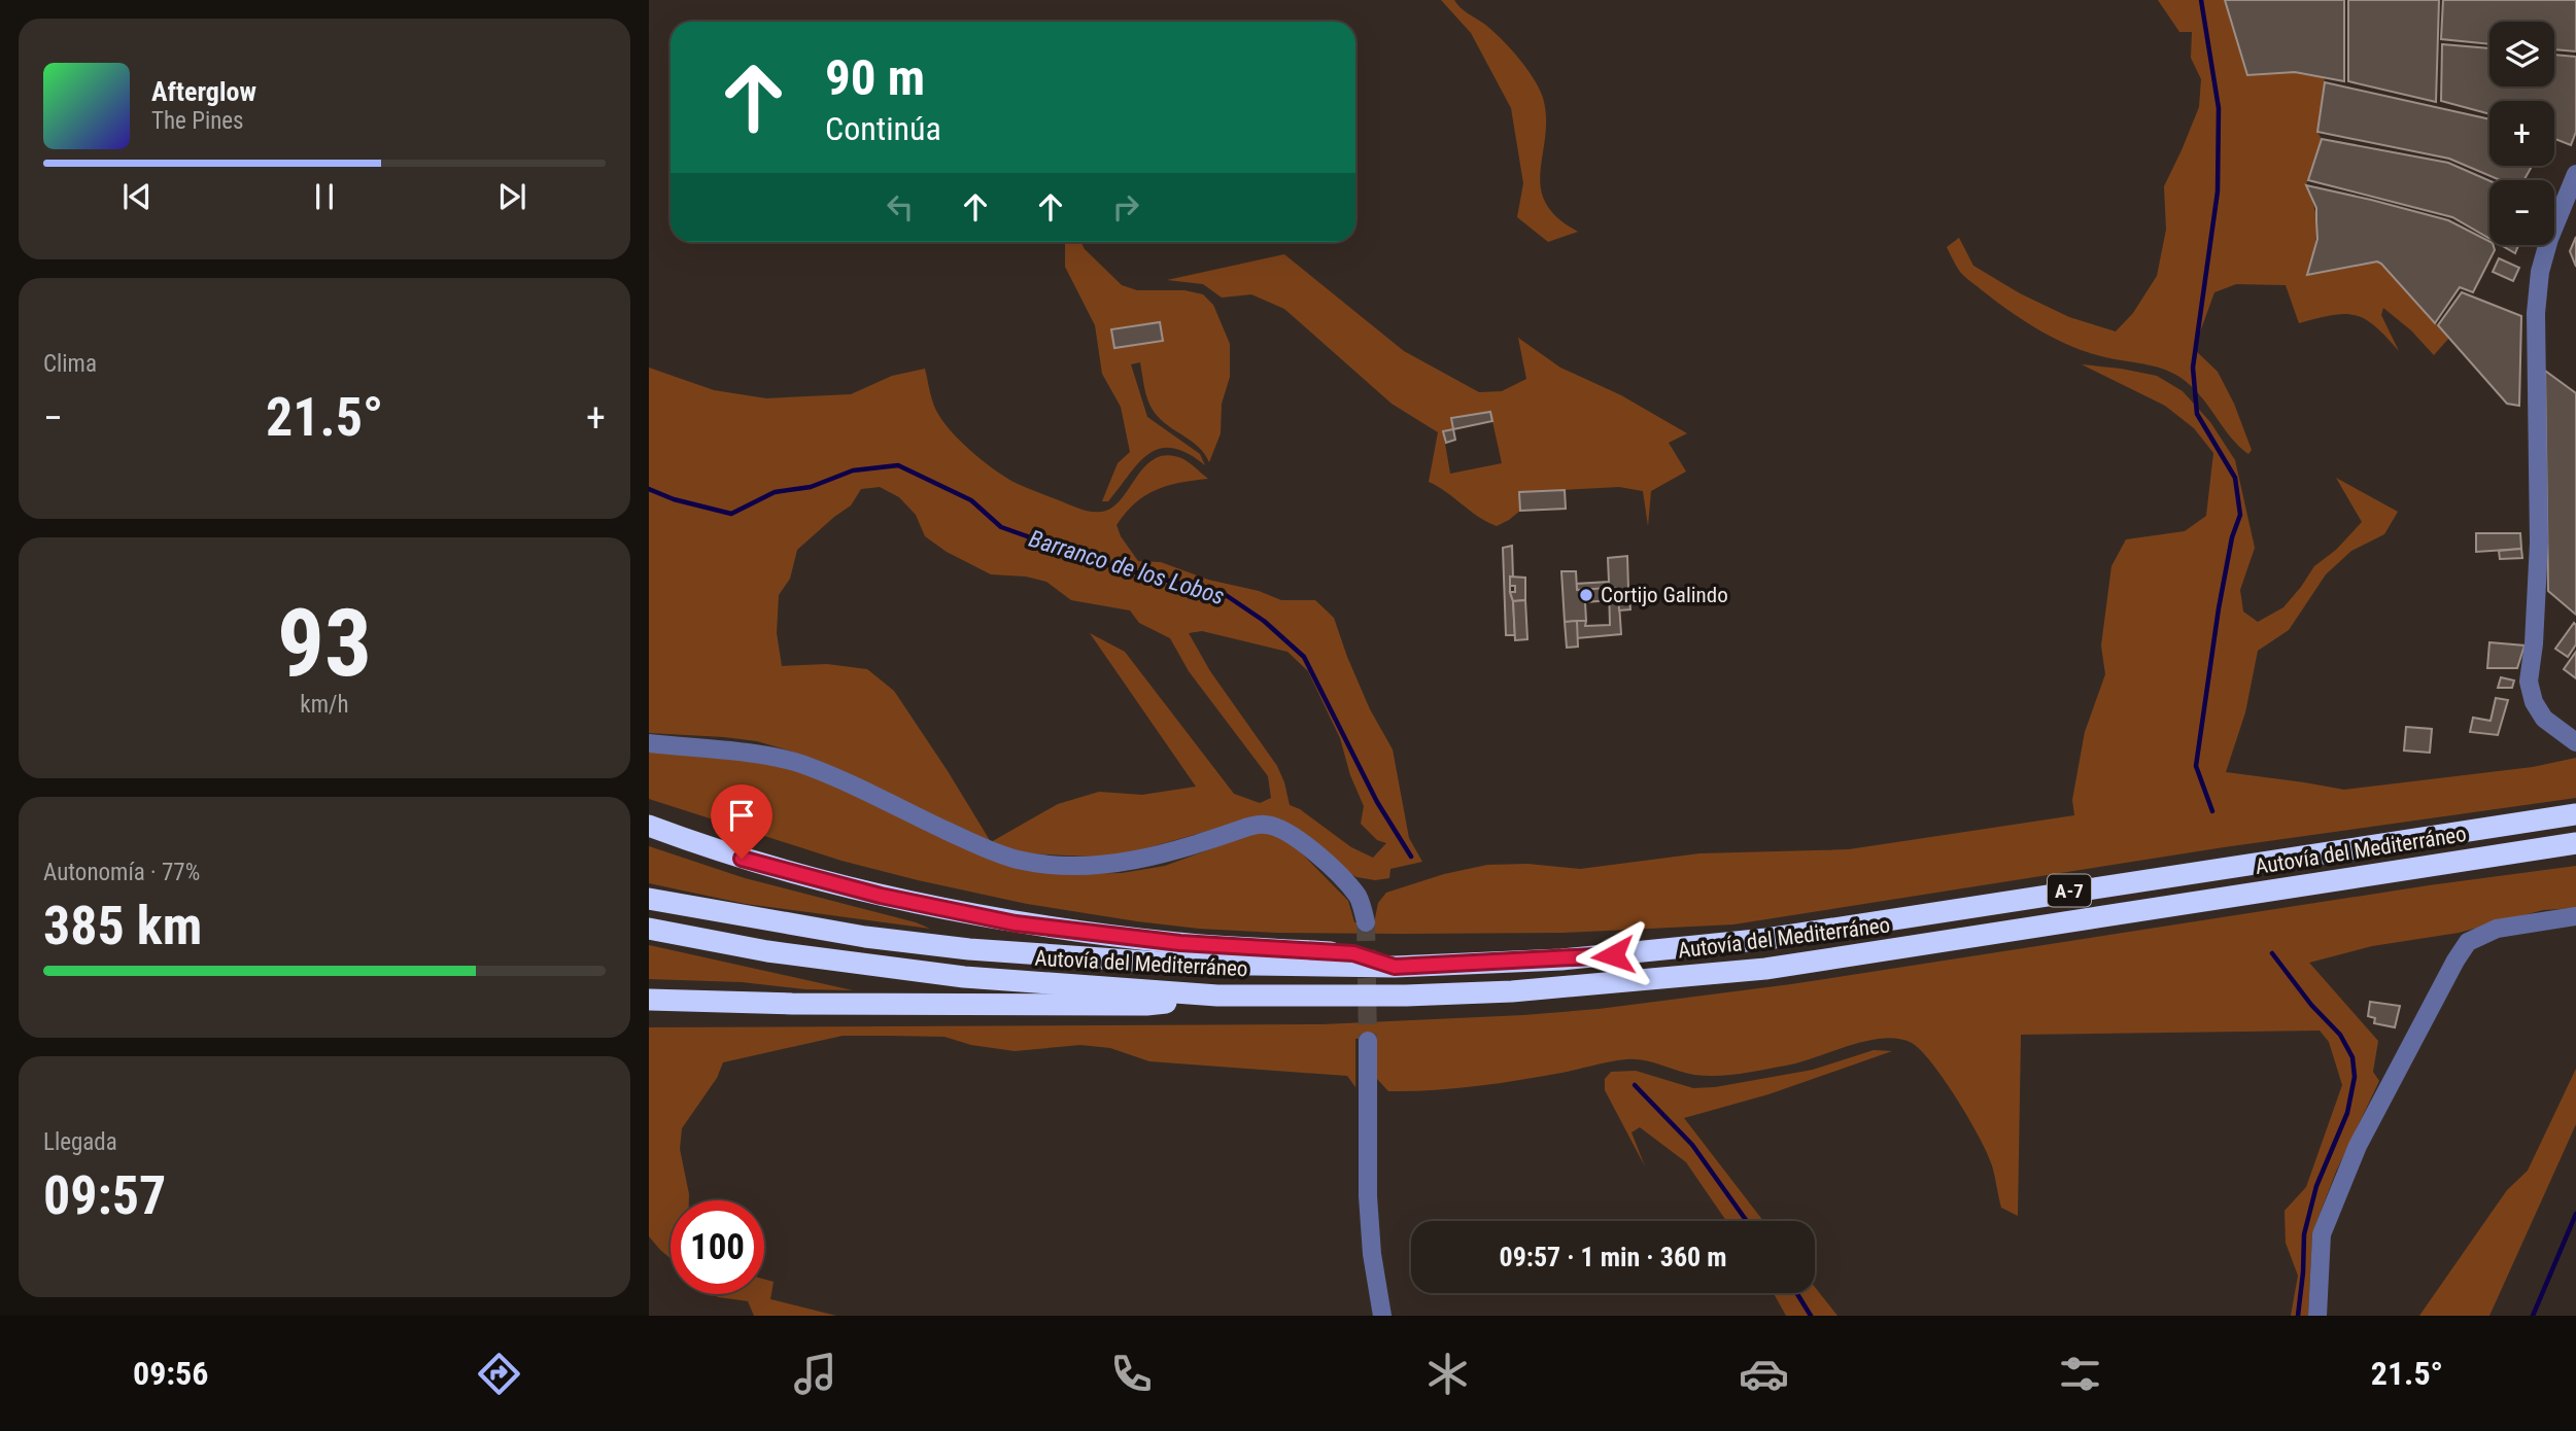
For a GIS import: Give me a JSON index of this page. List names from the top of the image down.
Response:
{
  "streets": {
    "highway": ["Autovía del Mediterráneo", "A-7"]
  },
  "water": ["Barranco de los Lobos"],
  "places": ["Cortijo Galindo"],
  "page": {
    "map_buttons": ["+", "−"],
    "turn": ["90 m", "Continúa"],
    "song": ["Afterglow", "The Pines"],
    "tile": [
      "Clima",
      ["93", "km/h"],
      ["Autonomía · 77%", "385 km"],
      ["Llegada", "09:57"]
    ],
    "heat": ["−", "21.5°", "+"],
    "limit": "100",
    "trip": "09:57 · 1 min · 360 m",
    "tabs": ["09:56", "21.5°"]
  }
}
